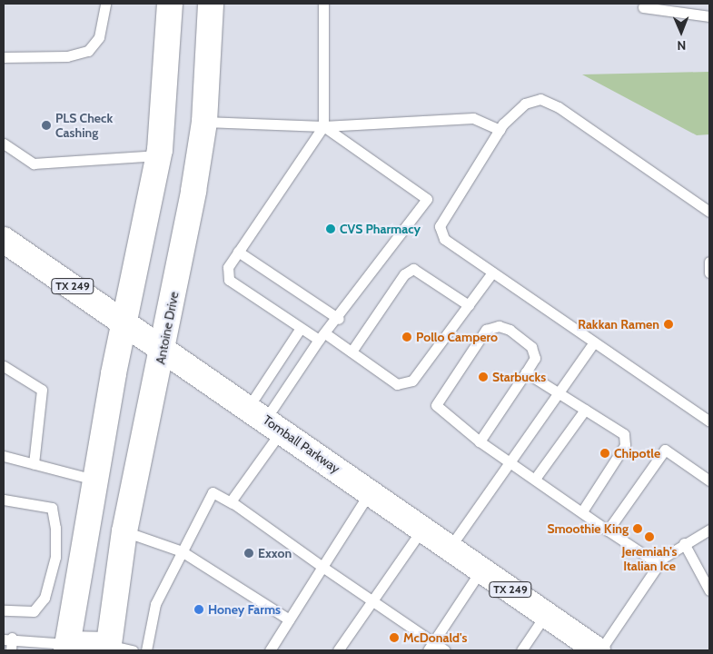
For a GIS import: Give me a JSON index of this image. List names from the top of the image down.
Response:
{
  "streets": {
    "main road": ["TX 249", "Antoine Drive", "Tomball Parkway"]
  },
  "crossings": [
    ["Antoine Drive", "Tomball Parkway"]
  ],
  "places": [
    "PLS Check Cashing",
    "CVS Pharmacy",
    "Rakkan Ramen",
    "Pollo Campero",
    "Starbucks",
    "Chipotle",
    "Smoothie King",
    "Jeremiah's Italian Ice",
    "Exxon",
    "Honey Farms",
    "McDonald's"
  ],
  "north": "bottom"
}
